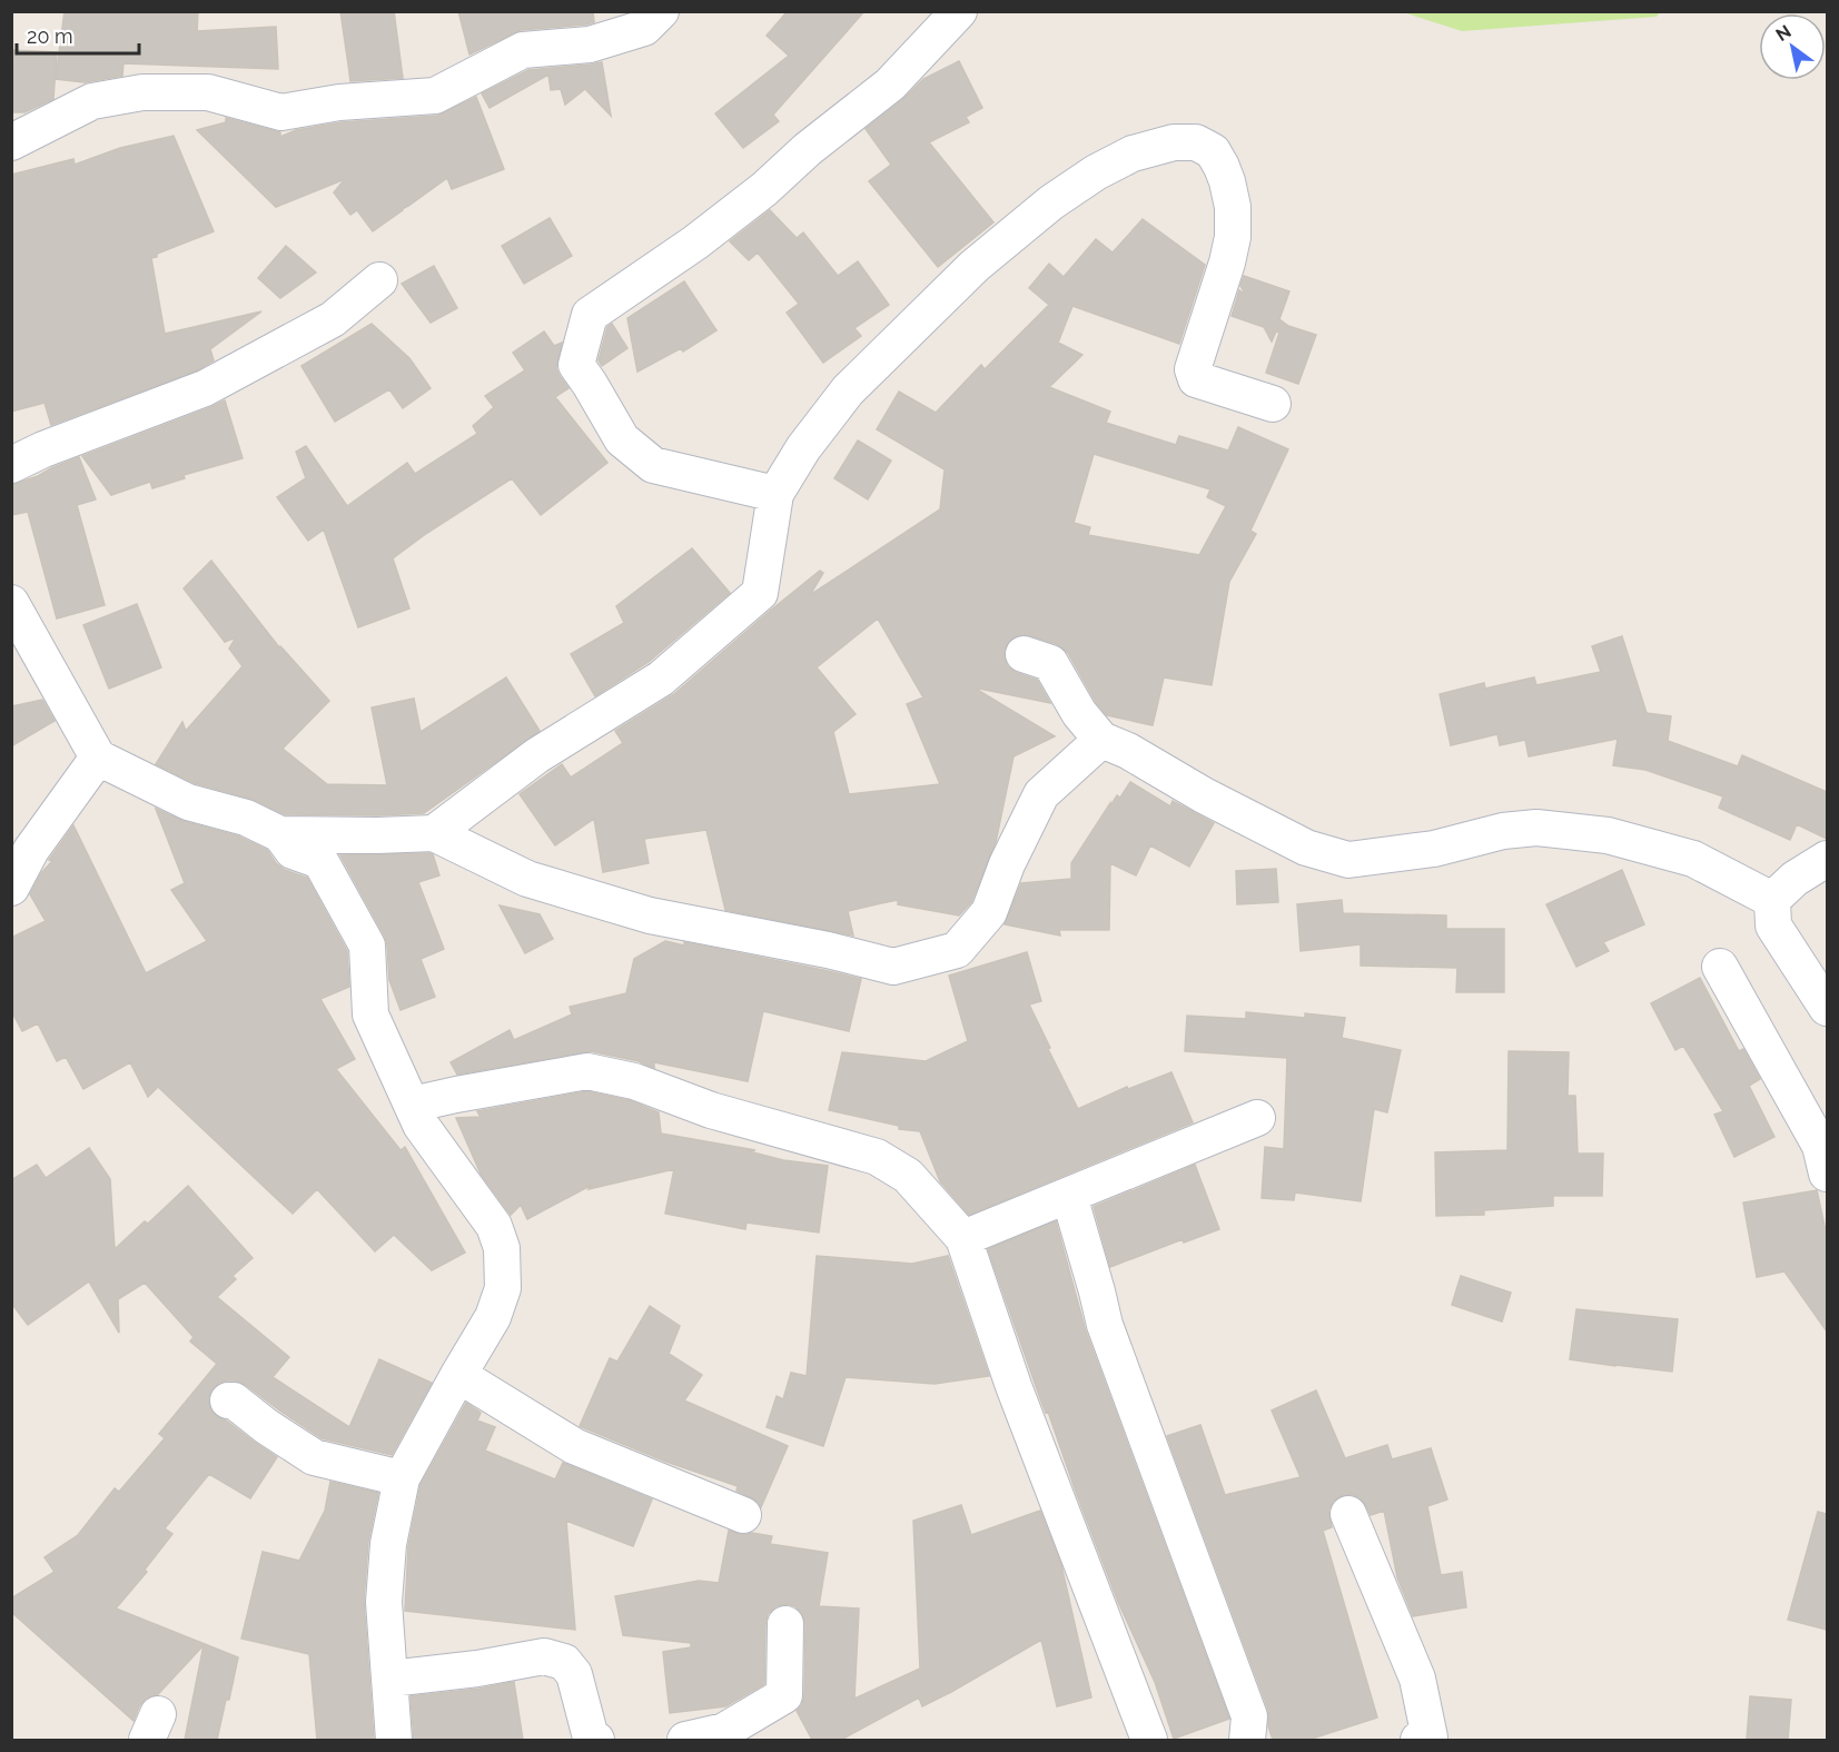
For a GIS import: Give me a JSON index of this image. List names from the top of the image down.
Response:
{
  "scale_bar": "20 m",
  "north": "top left"
}
